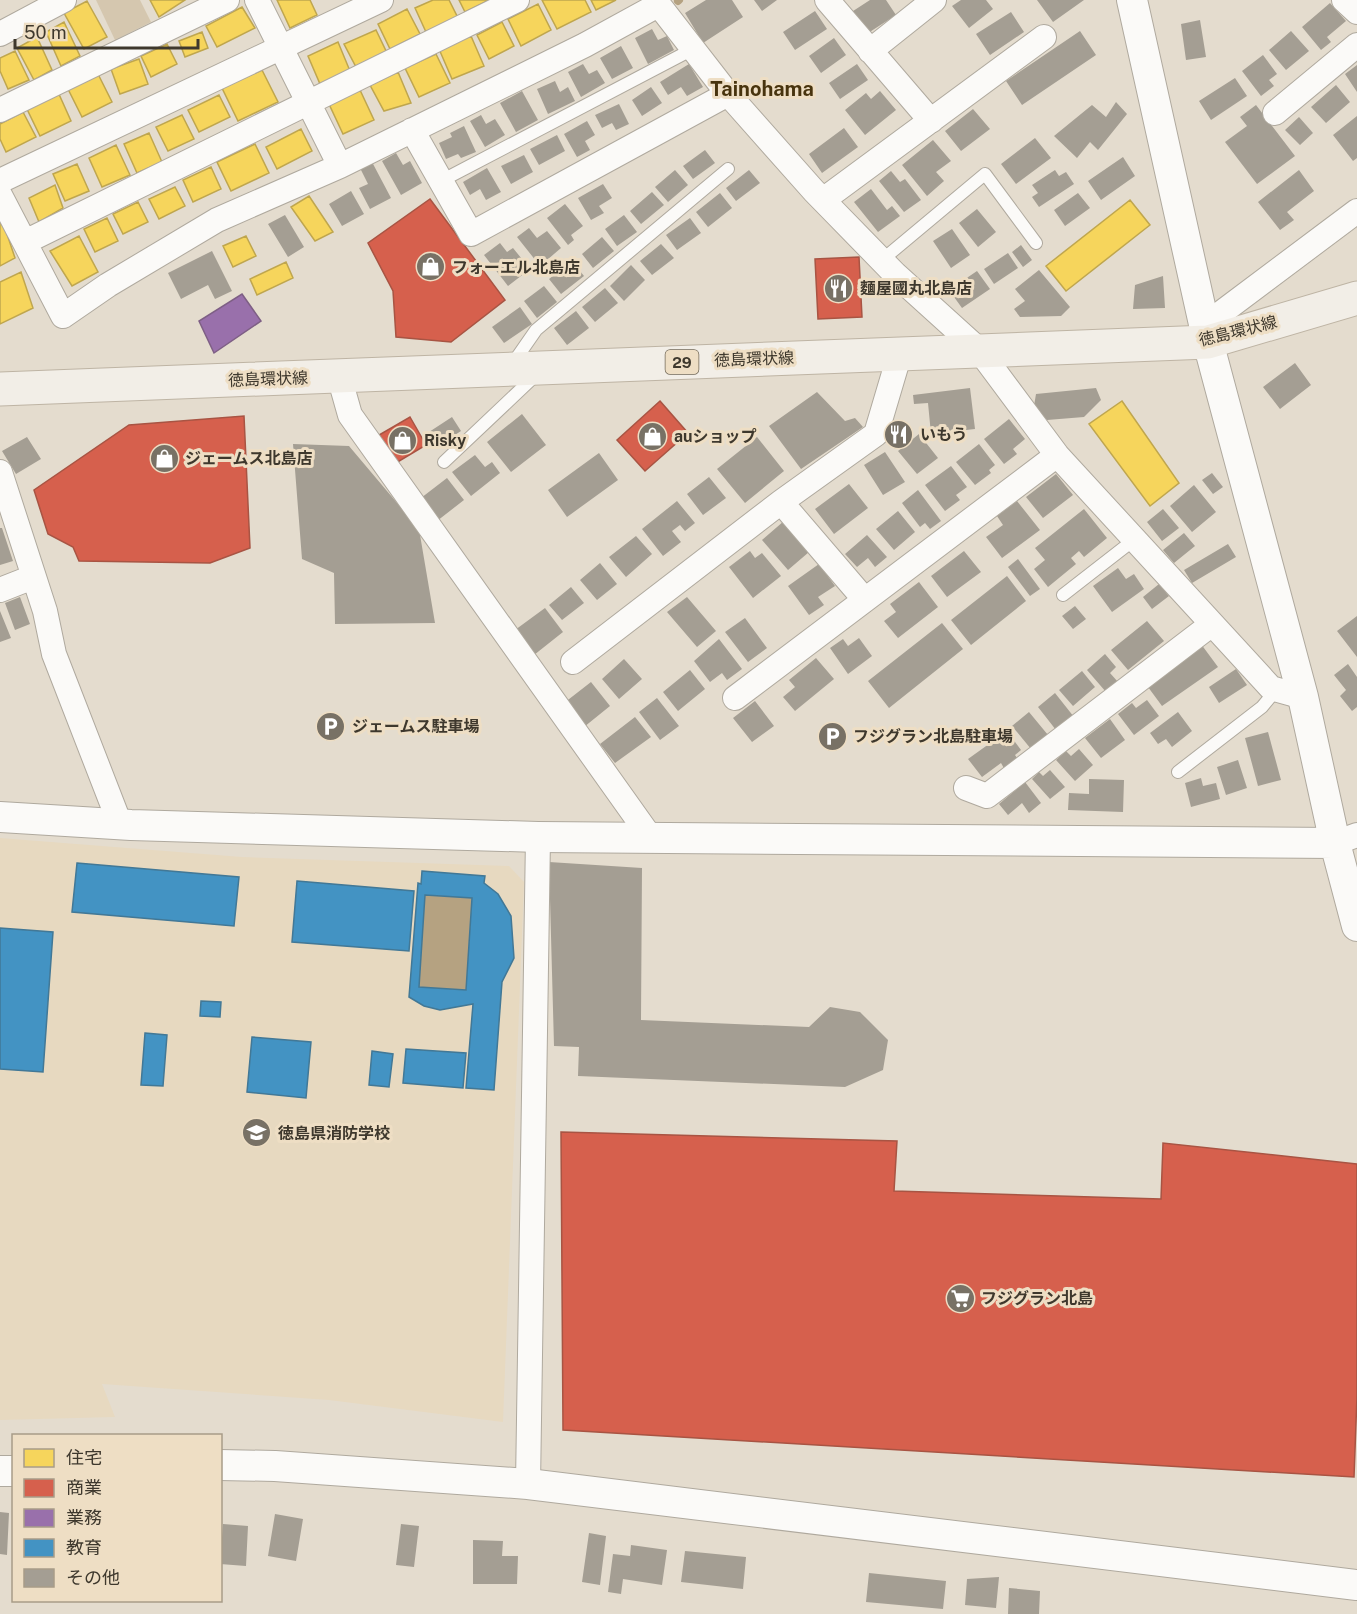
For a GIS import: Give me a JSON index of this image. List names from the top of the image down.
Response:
{
  "streets": {
    "main road": ["徳島環状線", "29"]
  },
  "districts": ["Tainohama"],
  "places": {
    "shop": [
      "フォーエル北島店",
      "auショップ",
      "Risky",
      "ジェームス北島店"
    ],
    "restaurant": ["麵屋國丸北島店", "いもう"],
    "parking": ["ジェームス駐車場", "フジグラン北島駐車場"],
    "school or university": ["徳島県消防学校"],
    "supermarket": ["フジグラン北島"]
  },
  "legend": [
    "住宅",
    "商業",
    "業務",
    "教育",
    "その他"
  ],
  "scale_bar": "50 m"
}
